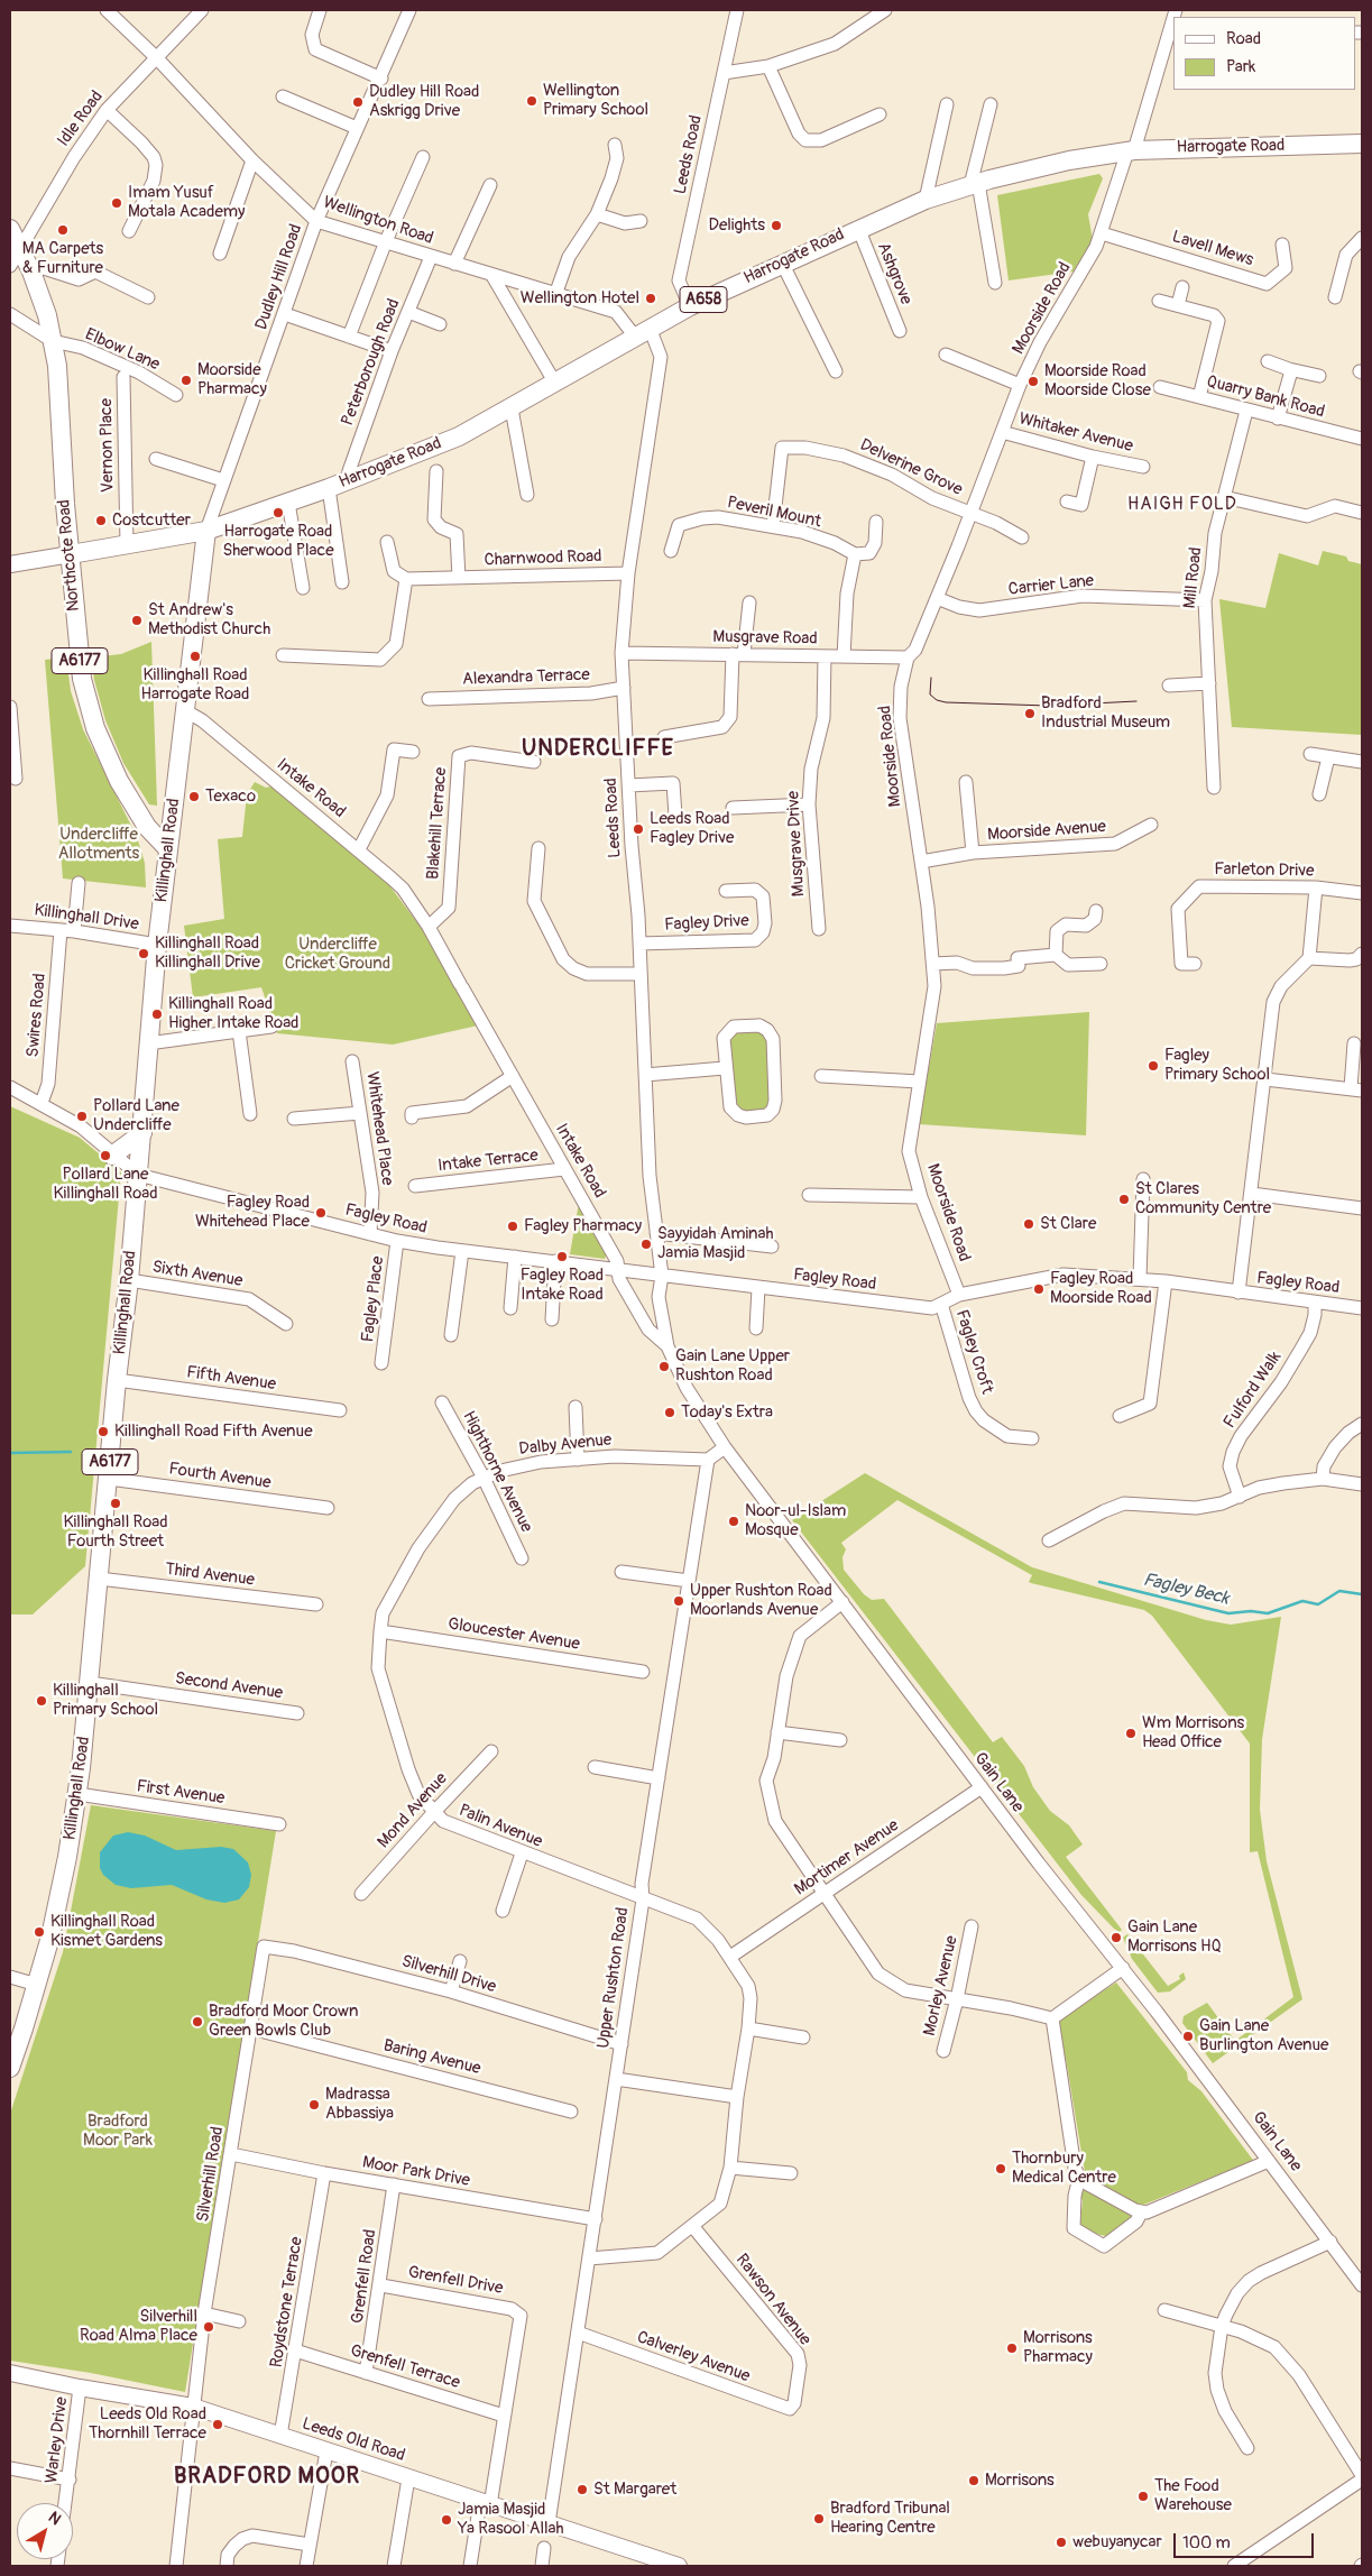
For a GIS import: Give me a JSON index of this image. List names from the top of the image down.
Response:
{
  "streets": {
    "highway": [
      "Harrogate Road",
      "A658",
      "Northcote Road",
      "A6177",
      "Killinghall Road"
    ],
    "main road": ["Leeds Old Road"],
    "street": [
      "Idle Road",
      "Leeds Road",
      "Wellington Road",
      "Lavell Mews",
      "Ashgrove",
      "Dudley Hill Road",
      "Moorside Road",
      "Elbow Lane",
      "Peterborough Road",
      "Quarry Bank Road",
      "Whitaker Avenue",
      "Vernon Place",
      "Delverine Grove",
      "Peveril Mount",
      "Charnwood Road",
      "Mill Road",
      "Carrier Lane",
      "Musgrave Road",
      "Alexandra Terrace",
      "Intake Road",
      "Blakehill Terrace",
      "Moorside Avenue",
      "Musgrave Drive",
      "Farleton Drive",
      "Killinghall Drive",
      "Fagley Drive",
      "Swires Road",
      "Whitehead Place",
      "Intake Terrace",
      "Fagley Road",
      "Sixth Avenue",
      "Fagley Place",
      "Fagley Croft",
      "Fifth Avenue",
      "Fulford Walk",
      "Dalby Avenue",
      "Highthorne Avenue",
      "Fourth Avenue",
      "Third Avenue",
      "Gloucester Avenue",
      "Second Avenue",
      "Gain Lane",
      "First Avenue",
      "Mond Avenue",
      "Palin Avenue",
      "Mortimer Avenue",
      "Silverhill Drive",
      "Upper Rushton Road",
      "Morley Avenue",
      "Baring Avenue",
      "Moor Park Drive",
      "Silverhill Road",
      "Grenfell Road",
      "Grenfell Drive",
      "Rawson Avenue",
      "Roydstone Terrace",
      "Calverley Avenue",
      "Grenfell Terrace",
      "Warley Drive"
    ]
  },
  "crossings": [
    ["Idle Road", "Wellington Road"],
    ["Idle Road", "Northcote Road"],
    ["Idle Road", "A6177"],
    ["Harrogate Road", "Leeds Road"],
    ["Harrogate Road", "Wellington Road"],
    ["Harrogate Road", "Ashgrove"],
    ["Harrogate Road", "Dudley Hill Road"],
    ["Harrogate Road", "A658"],
    ["Harrogate Road", "Moorside Road"],
    ["Harrogate Road", "Peterborough Road"],
    ["Harrogate Road", "Vernon Place"],
    ["Harrogate Road", "Northcote Road"],
    ["Harrogate Road", "Killinghall Road"],
    ["Leeds Road", "Wellington Road"],
    ["Leeds Road", "Charnwood Road"],
    ["Leeds Road", "Musgrave Road"],
    ["Leeds Road", "Alexandra Terrace"],
    ["Leeds Road", "Fagley Drive"],
    ["Leeds Road", "Fagley Road"],
    ["Leeds Road", "Gain Lane"],
    ["Wellington Road", "Dudley Hill Road"],
    ["Wellington Road", "Peterborough Road"],
    ["Lavell Mews", "Moorside Road"],
    ["Dudley Hill Road", "Killinghall Road"],
    ["A658", "Northcote Road"],
    ["Moorside Road", "Whitaker Avenue"],
    ["Moorside Road", "Delverine Grove"],
    ["Moorside Road", "Carrier Lane"],
    ["Moorside Road", "Musgrave Road"],
    ["Moorside Road", "Moorside Avenue"],
    ["Moorside Road", "Fagley Road"],
    ["Elbow Lane", "Northcote Road"],
    ["Quarry Bank Road", "Mill Road"],
    ["Delverine Grove", "Peveril Mount"],
    ["Northcote Road", "A6177"],
    ["Northcote Road", "Killinghall Road"],
    ["Mill Road", "Carrier Lane"],
    ["Musgrave Road", "Musgrave Drive"],
    ["Intake Road", "Blakehill Terrace"],
    ["Intake Road", "Killinghall Road"],
    ["Intake Road", "Intake Terrace"],
    ["Intake Road", "Fagley Road"],
    ["Intake Road", "Gain Lane"],
    ["Killinghall Road", "Killinghall Drive"],
    ["Killinghall Road", "Fagley Road"],
    ["Killinghall Road", "Sixth Avenue"],
    ["Killinghall Road", "Fifth Avenue"],
    ["Killinghall Road", "Fourth Avenue"],
    ["Killinghall Road", "Third Avenue"],
    ["Killinghall Road", "Second Avenue"],
    ["Killinghall Road", "First Avenue"],
    ["Killinghall Drive", "Swires Road"],
    ["Whitehead Place", "Fagley Road"],
    ["Fagley Road", "Fagley Place"],
    ["Fagley Road", "Fagley Croft"],
    ["Fagley Road", "Fulford Walk"],
    ["Fagley Road", "Gain Lane"],
    ["Dalby Avenue", "Highthorne Avenue"],
    ["Dalby Avenue", "Gloucester Avenue"],
    ["Dalby Avenue", "Palin Avenue"],
    ["Dalby Avenue", "Upper Rushton Road"],
    ["Gloucester Avenue", "Palin Avenue"],
    ["Gain Lane", "Mortimer Avenue"],
    ["Mond Avenue", "Palin Avenue"],
    ["Palin Avenue", "Mortimer Avenue"],
    ["Palin Avenue", "Upper Rushton Road"],
    ["Palin Avenue", "Rawson Avenue"],
    ["Silverhill Drive", "Upper Rushton Road"],
    ["Silverhill Drive", "Silverhill Road"],
    ["Upper Rushton Road", "Moor Park Drive"],
    ["Upper Rushton Road", "Calverley Avenue"],
    ["Upper Rushton Road", "Leeds Old Road"],
    ["Baring Avenue", "Silverhill Road"],
    ["Moor Park Drive", "Silverhill Road"],
    ["Moor Park Drive", "Grenfell Road"],
    ["Moor Park Drive", "Roydstone Terrace"],
    ["Silverhill Road", "Leeds Old Road"],
    ["Grenfell Road", "Grenfell Drive"],
    ["Grenfell Road", "Grenfell Terrace"],
    ["Grenfell Drive", "Grenfell Terrace"],
    ["Rawson Avenue", "Calverley Avenue"],
    ["Roydstone Terrace", "Grenfell Terrace"],
    ["Roydstone Terrace", "Leeds Old Road"],
    ["Warley Drive", "Leeds Old Road"]
  ],
  "districts": ["HAIGH FOLD", "UNDERCLIFFE", "BRADFORD MOOR"],
  "water": ["Fagley Beck"],
  "parks": ["Undercliffe Allotments", "Undercliffe Cricket Ground", "Bradford Moor Park"],
  "places": [
    "Wellington Primary School",
    "Dudley Hill Road Askrigg Drive",
    "Imam Yusuf Motala Academy",
    "Delights",
    "MA Carpets & Furniture",
    "Wellington Hotel",
    "Moorside Pharmacy",
    "Moorside Road Moorside Close",
    "Harrogate Road Sherwood Place",
    "Costcutter",
    "St Andrew's Methodist Church",
    "Killinghall Road Harrogate Road",
    "Bradford Industrial Museum",
    "Texaco",
    "Leeds Road Fagley Drive",
    "Killinghall Road Killinghall Drive",
    "Killinghall Road Higher Intake Road",
    "Fagley Primary School",
    "Pollard Lane Undercliffe",
    "Pollard Lane Killinghall Road",
    "St Clares Community Centre",
    "Fagley Road Whitehead Place",
    "St Clare",
    "Fagley Pharmacy",
    "Sayyidah Aminah Jamia Masjid",
    "Fagley Road Intake Road",
    "Fagley Road Moorside Road",
    "Gain Lane Upper Rushton Road",
    "Today's Extra",
    "Killinghall Road Fifth Avenue",
    "Killinghall Road Fourth Street",
    "Noor-ul-Islam Mosque",
    "Upper Rushton Road Moorlands Avenue",
    "Killinghall Primary School",
    "Wm Morrisons Head Office",
    "Killinghall Road Kismet Gardens",
    "Gain Lane Morrisons HQ",
    "Bradford Moor Crown Green Bowls Club",
    "Gain Lane Burlington Avenue",
    "Madrassa Abbassiya",
    "Thornbury Medical Centre",
    "Silverhill Road Alma Place",
    "Morrisons Pharmacy",
    "Leeds Old Road Thornhill Terrace",
    "Morrisons",
    "St Margaret",
    "The Food Warehouse",
    "Bradford Tribunal Hearing Centre",
    "Jamia Masjid Ya Rasool Allah",
    "webuyanycar"
  ],
  "legend": ["Road", "Park"],
  "scale_bar": "100 m",
  "north": "top right"
}
